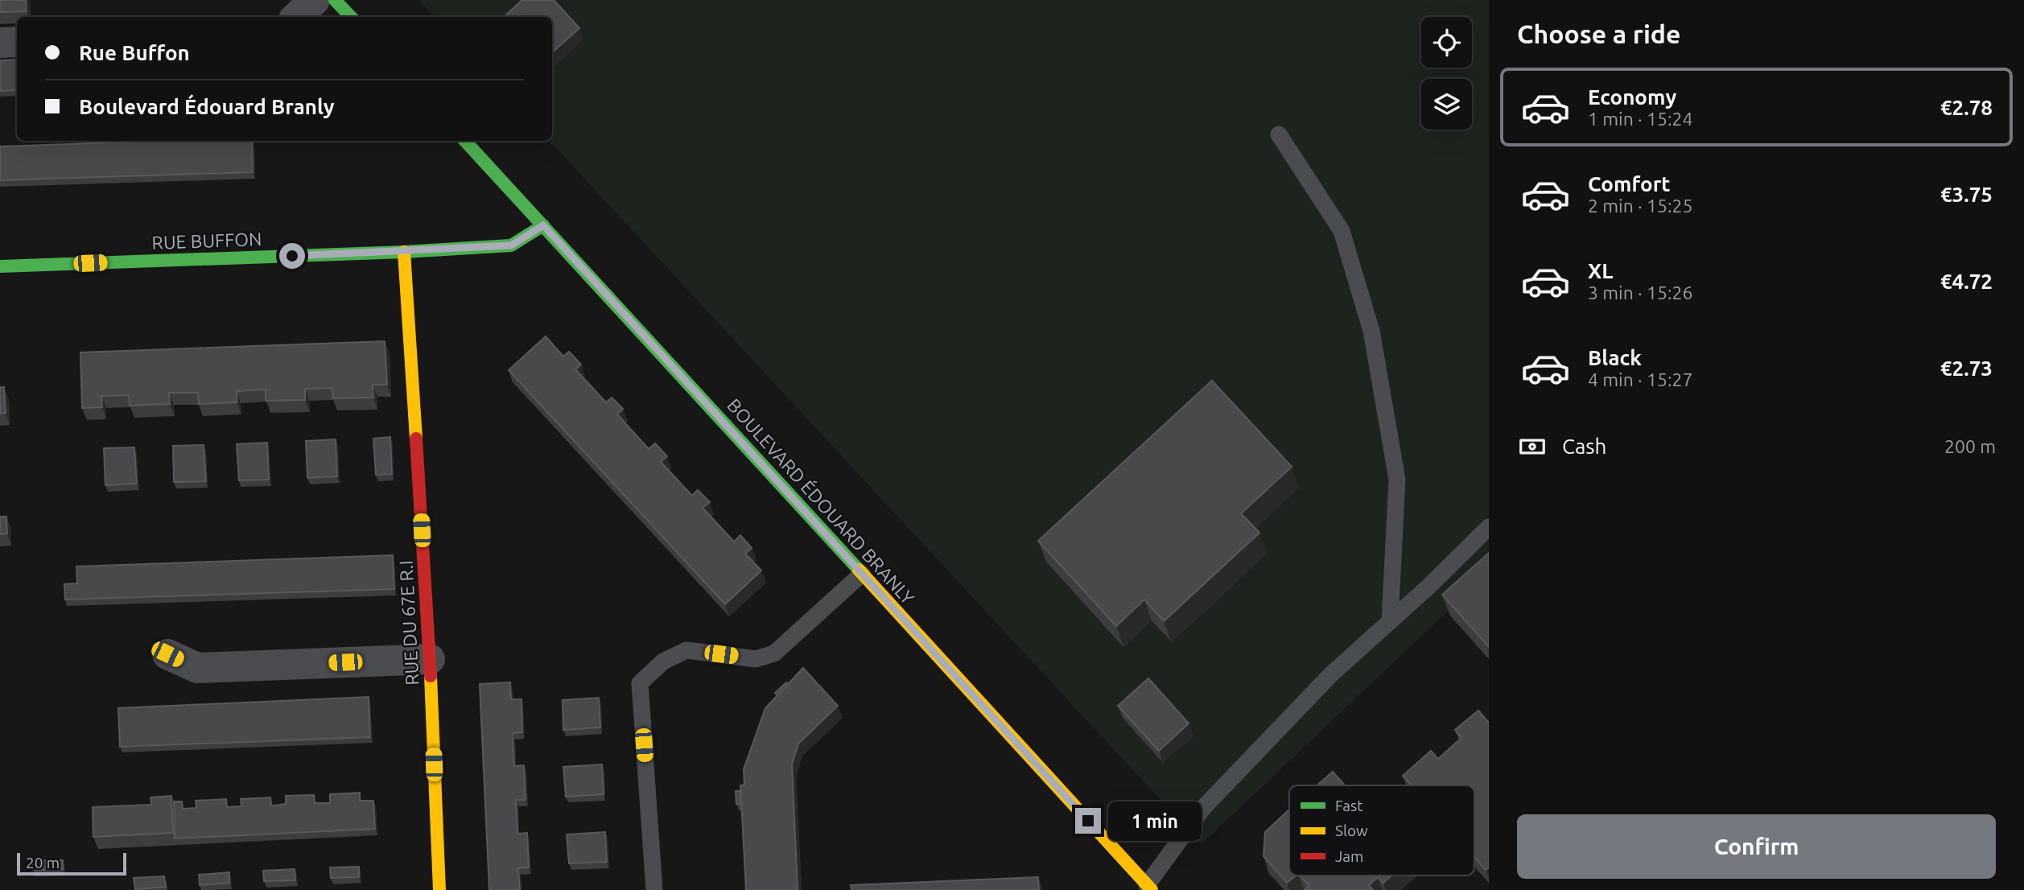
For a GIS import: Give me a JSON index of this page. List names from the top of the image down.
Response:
{
  "streets": {
    "street": ["RUE BUFFON", "BOULEVARD ÉDOUARD BRANLY", "RUE DU 67E R.I"]
  },
  "crossings": [
    ["RUE BUFFON", "BOULEVARD ÉDOUARD BRANLY"],
    ["RUE BUFFON", "RUE DU 67E R.I"]
  ],
  "legend": ["Fast", "Slow", "Jam"],
  "scale_bar": "20 m",
  "page": {
    "heading": "Choose a ride",
    "banner": ["Rue Buffon", "Boulevard Édouard Branly"],
    "list": [
      {
        "name": "Economy",
        "note": "1 min · 15:24",
        "value": "€2.78"
      },
      {
        "name": "Comfort",
        "note": "2 min · 15:25",
        "value": "€3.75"
      },
      {
        "name": "XL",
        "note": "3 min · 15:26",
        "value": "€4.72"
      },
      {
        "name": "Black",
        "note": "4 min · 15:27",
        "value": "€2.73"
      }
    ],
    "pay": ["Cash", "200 m"],
    "bubble": "1 min",
    "buttons": "Confirm",
    "scale": "20 m"
  }
}
